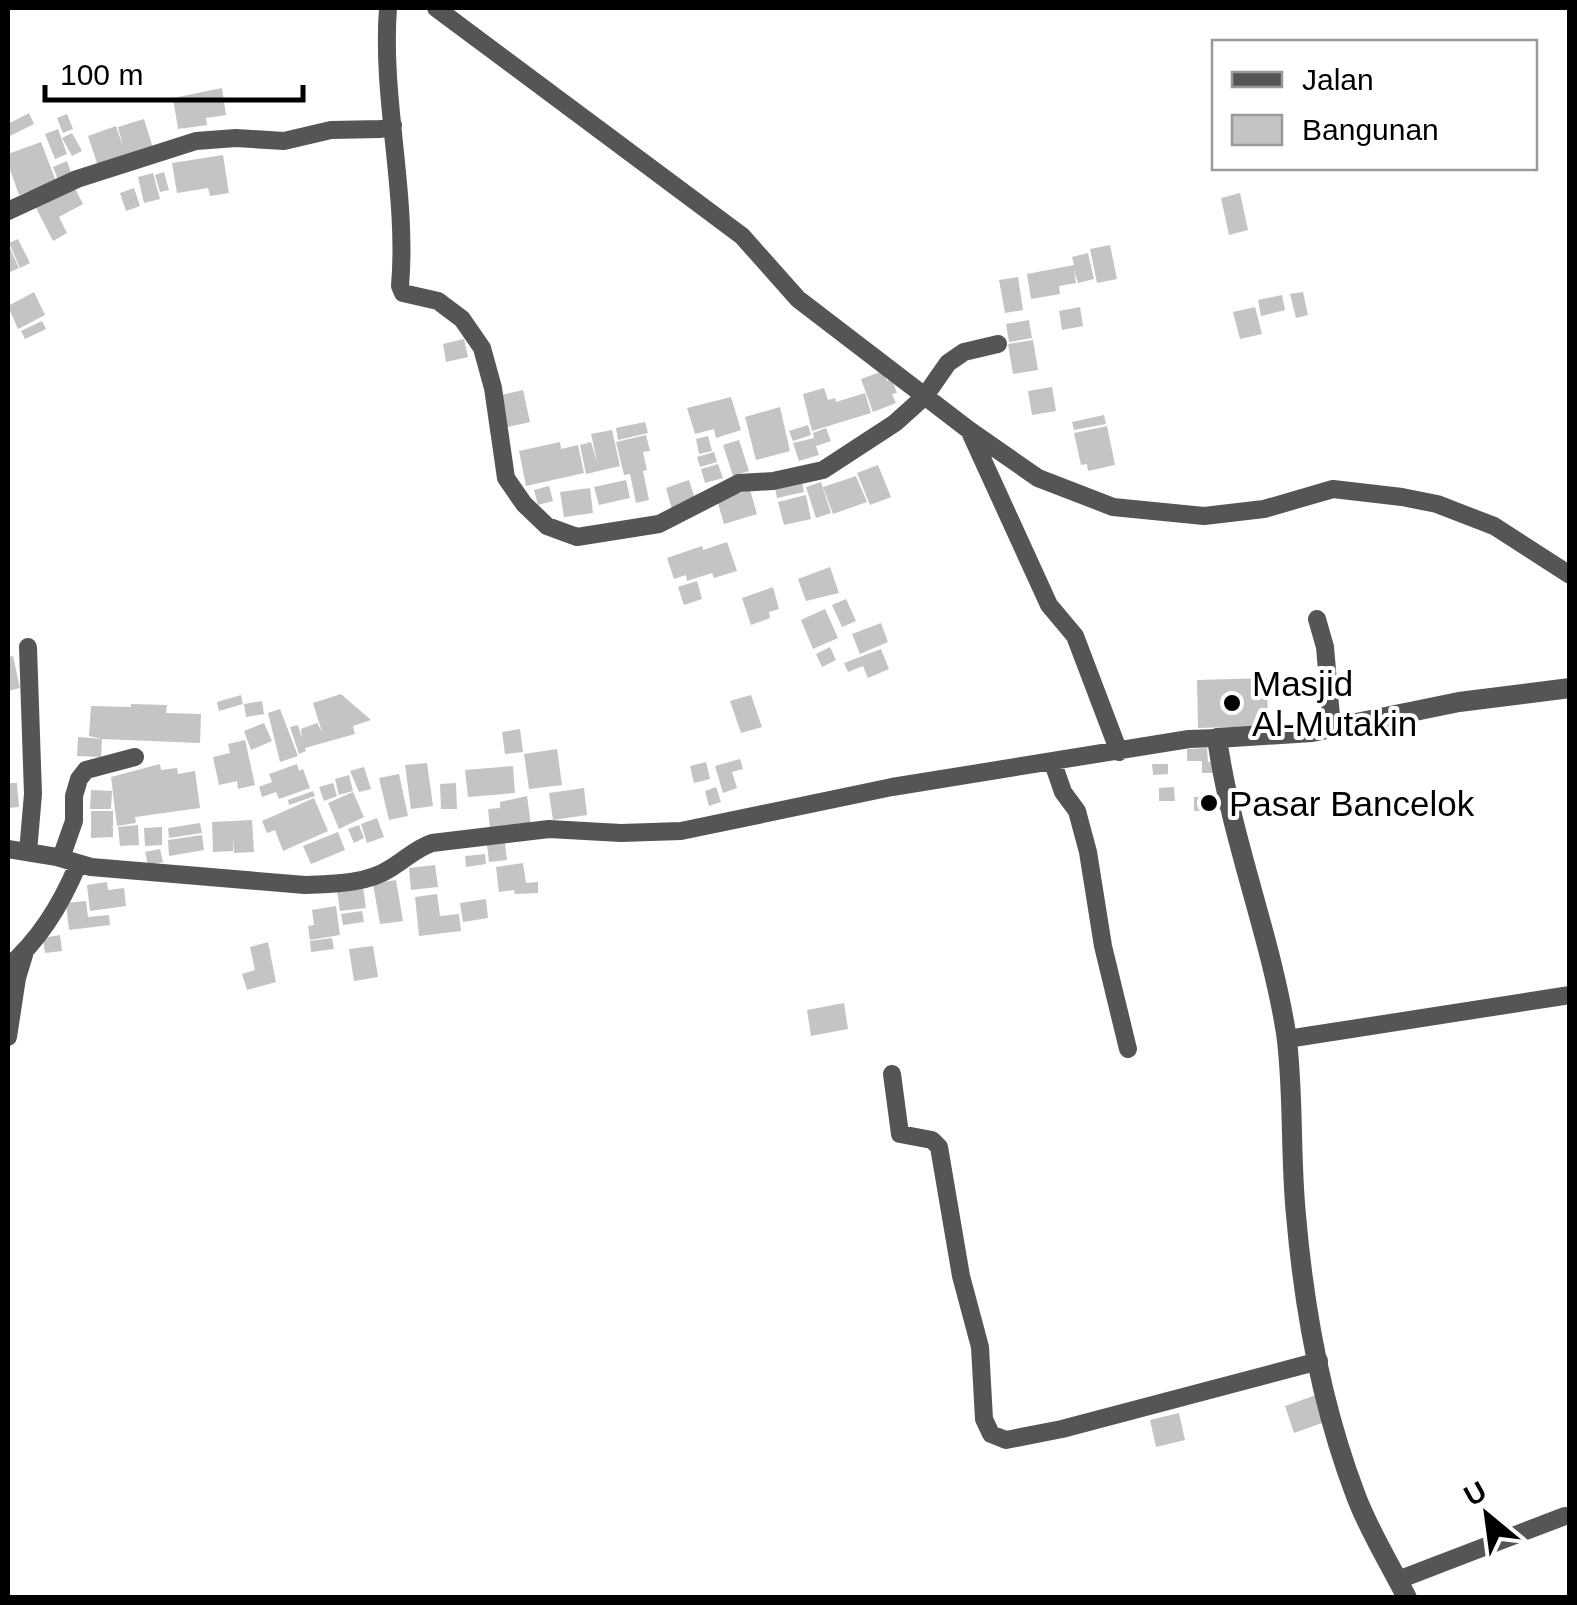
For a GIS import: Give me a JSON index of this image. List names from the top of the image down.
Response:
{
  "places": ["Masjid Al-Mutakin", "Pasar Bancelok"],
  "legend": ["Jalan", "Bangunan"],
  "scale_bar": "100 m",
  "north": "top left"
}
